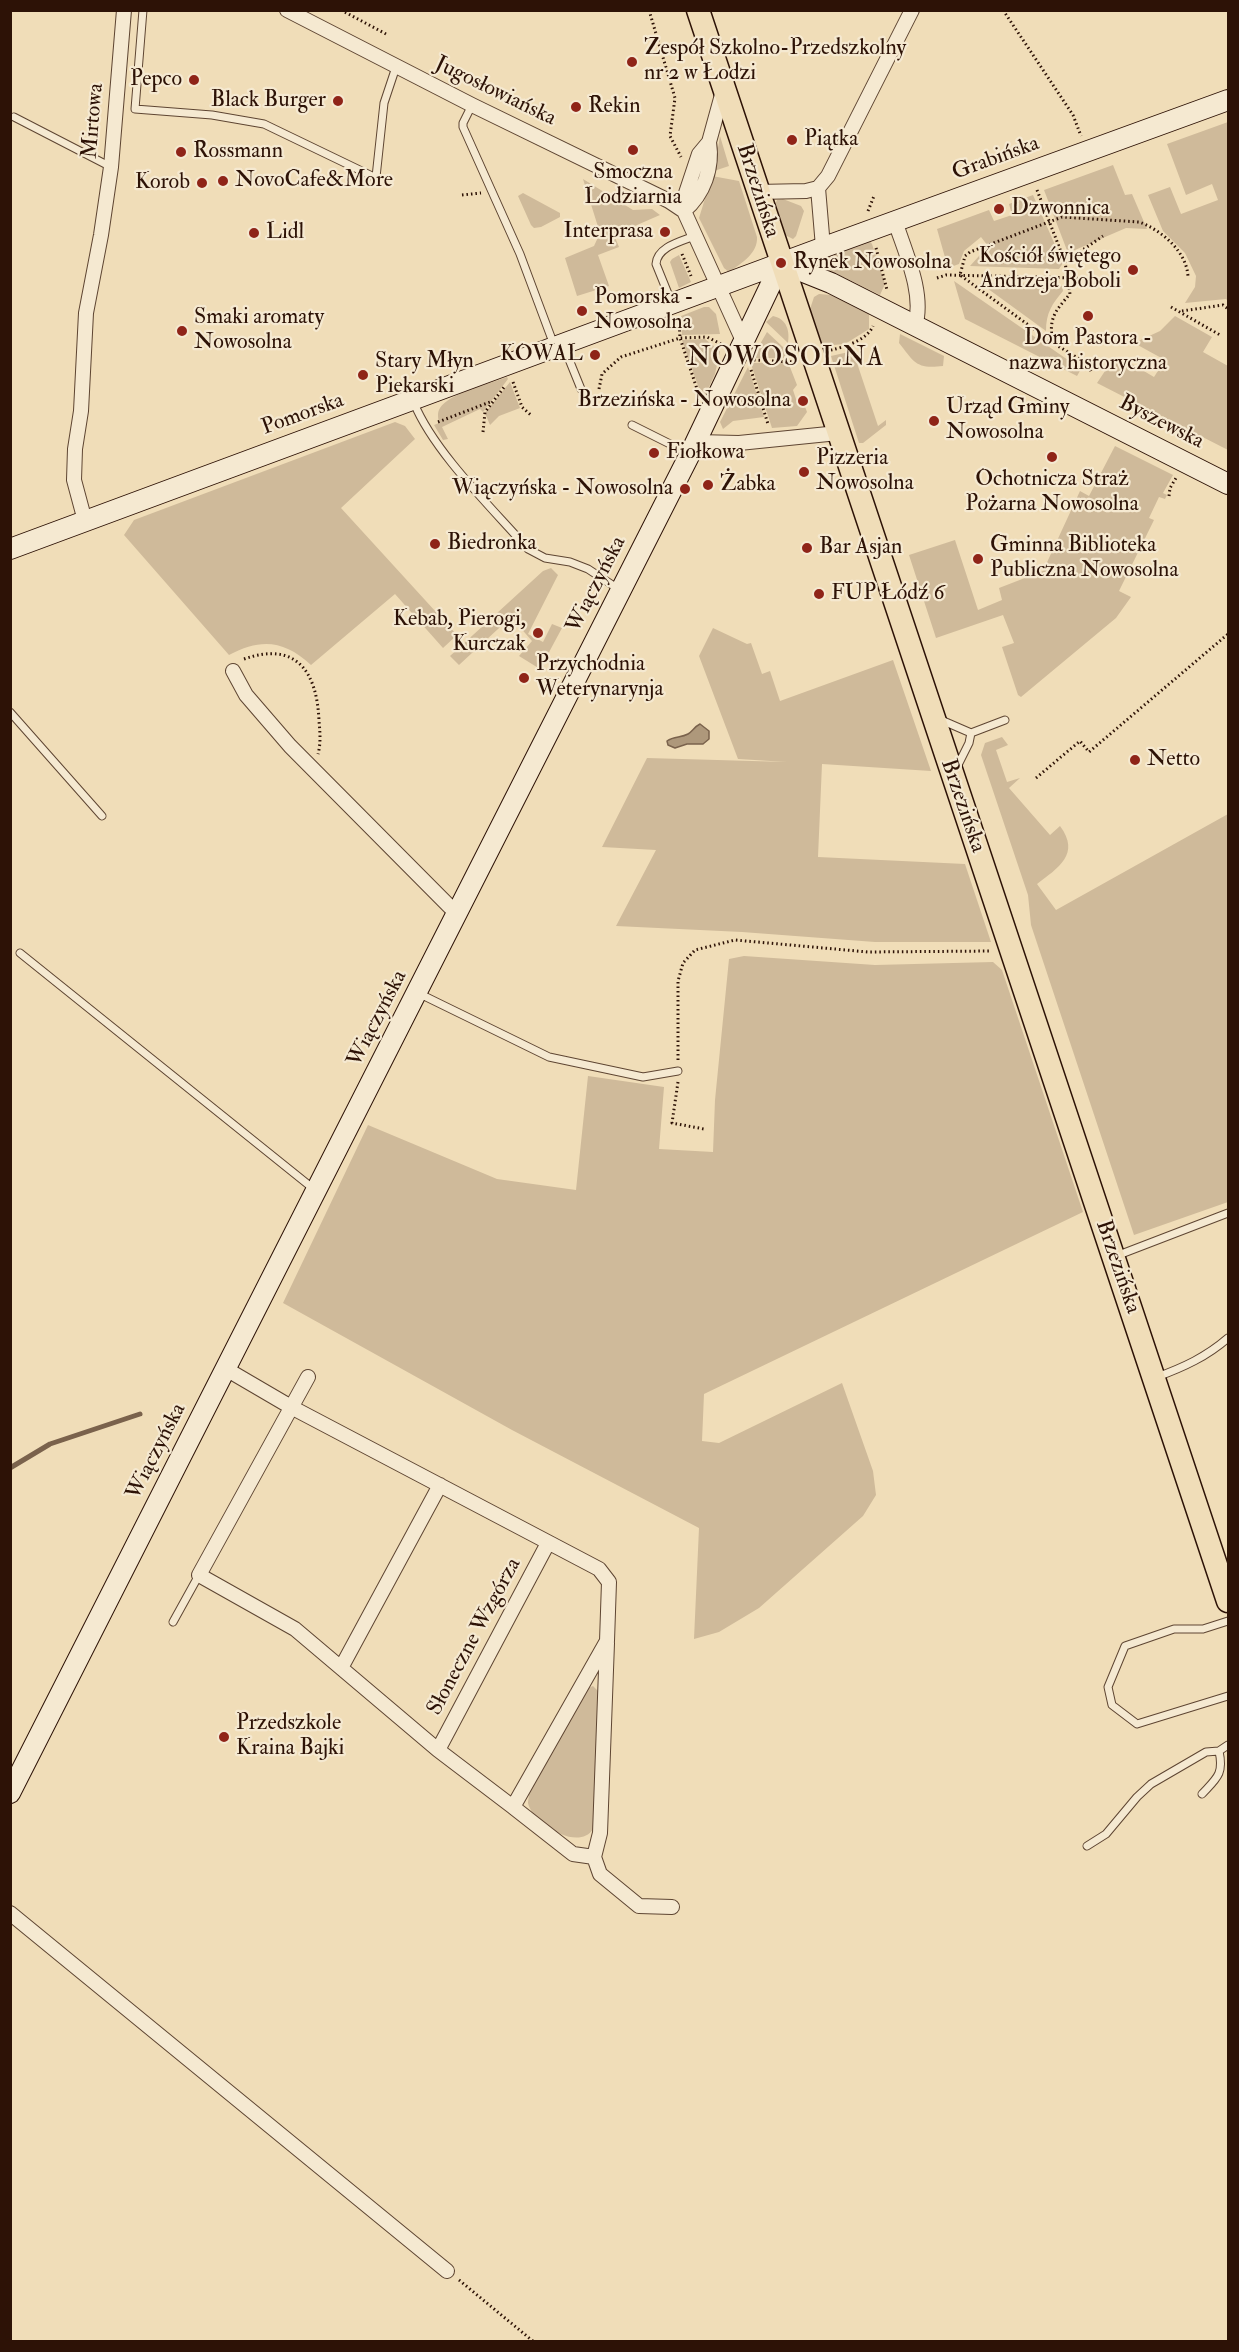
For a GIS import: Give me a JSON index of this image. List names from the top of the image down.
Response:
{
  "streets": {
    "main road": ["Brzezińska"],
    "street": [
      "Jugosłowiańska",
      "Mirtowa",
      "Grabińska",
      "Pomorska",
      "Byszewska",
      "Wiączyńska",
      "Słoneczne Wzgórza"
    ]
  },
  "crossings": [
    ["Mirtowa", "Pomorska"],
    ["Grabińska", "Brzezińska"],
    ["Grabińska", "Pomorska"],
    ["Grabińska", "Byszewska"],
    ["Grabińska", "Wiączyńska"],
    ["Brzezińska", "Pomorska"],
    ["Brzezińska", "Byszewska"],
    ["Brzezińska", "Wiączyńska"],
    ["Pomorska", "Byszewska"],
    ["Pomorska", "Wiączyńska"],
    ["Byszewska", "Wiączyńska"],
    ["Wiączyńska", "Słoneczne Wzgórza"]
  ],
  "districts": ["NOWOSOLNA"],
  "places": [
    "Zespół Szkolno-Przedszkolny nr 2 w Łodzi",
    "Pepco",
    "Black Burger",
    "Rekin",
    "Piątka",
    "Smoczna Lodziarnia",
    "Rossmann",
    "NovoCafe&More",
    "Korob",
    "Dzwonnica",
    "Interprasa",
    "Lidl",
    "Rynek Nowosolna",
    "Kościół świętego Andrzeja Boboli",
    "Pomorska - Nowosolna",
    "Dom Pastora - nazwa historyczna",
    "Smaki aromaty Nowosolna",
    "KOWAL",
    "Stary Młyn Piekarski",
    "Brzezińska - Nowosolna",
    "Urząd Gminy Nowosolna",
    "Fiołkowa",
    "Ochotnicza Straż Pożarna Nowosolna",
    "Pizzeria Nowosolna",
    "Żabka",
    "Wiączyńska - Nowosolna",
    "Biedronka",
    "Bar Asjan",
    "Gminna Biblioteka Publiczna Nowosolna",
    "FUP Łódź 6",
    "Kebab, Pierogi, Kurczak",
    "Przychodnia Weterynarynja",
    "Netto",
    "Przedszkole Kraina Bajki"
  ]
}
